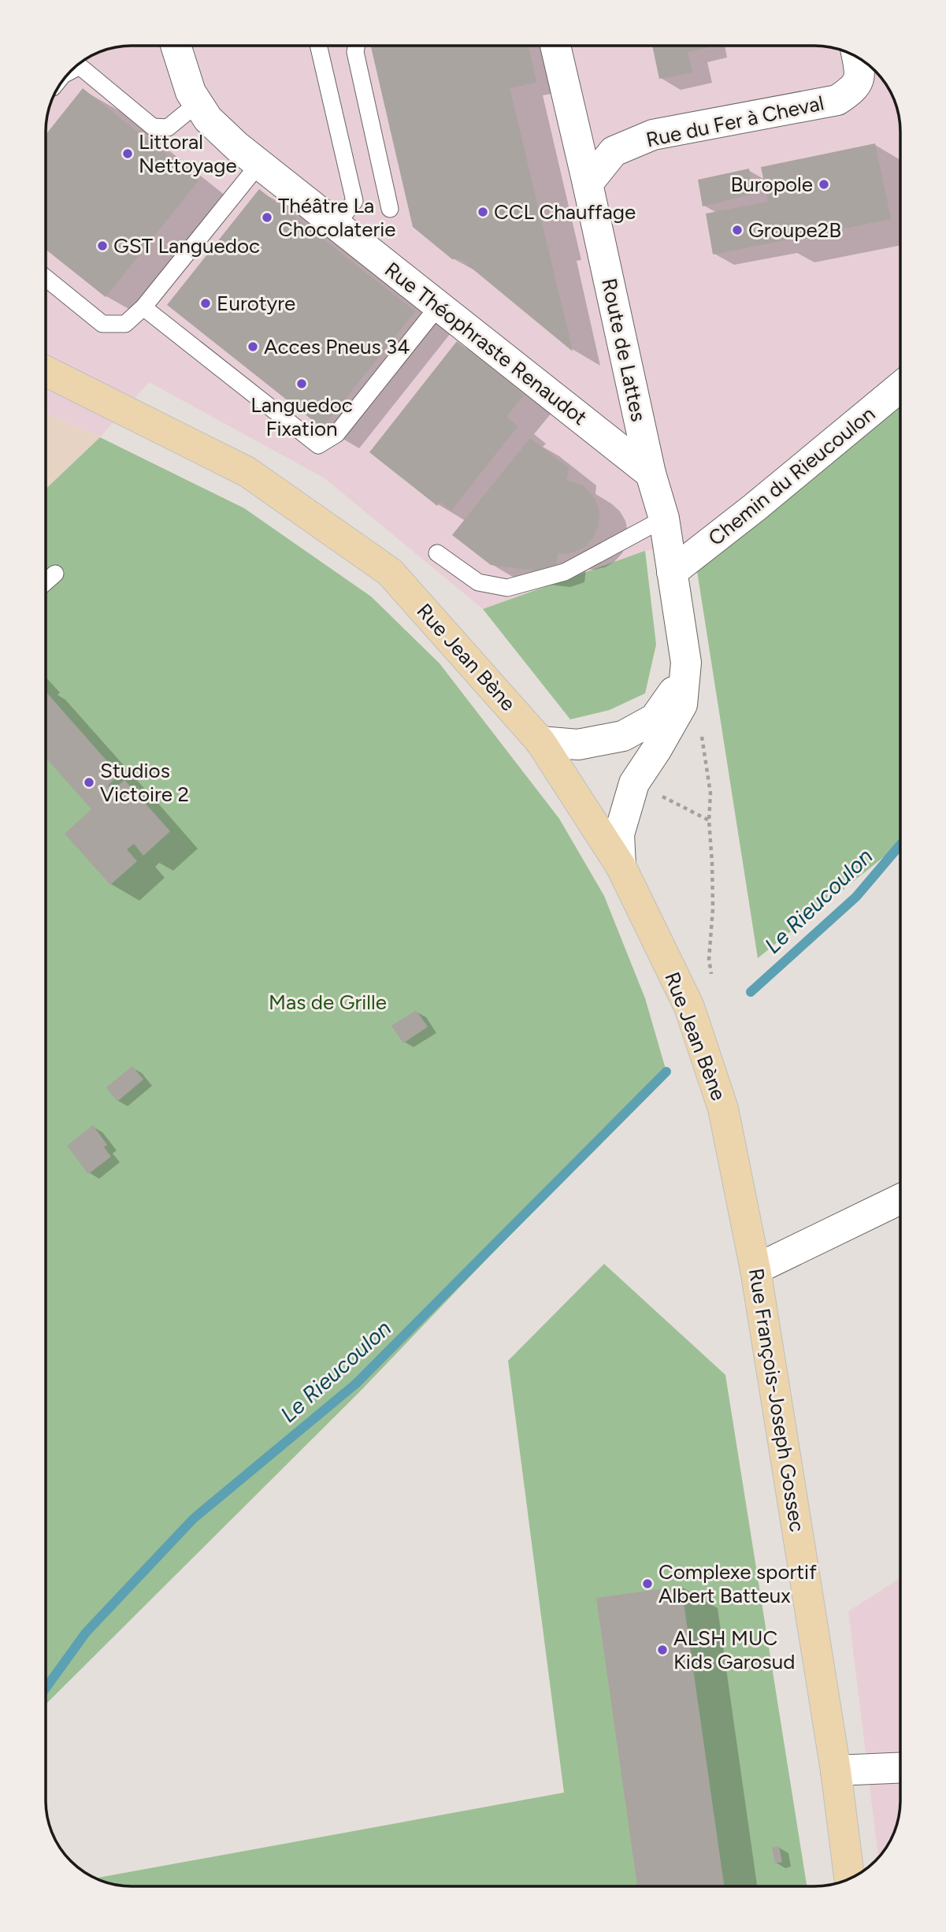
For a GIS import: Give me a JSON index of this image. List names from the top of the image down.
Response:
{
  "streets": {
    "main road": ["Rue Jean Bène", "Rue François-Joseph Gossec"],
    "street": [
      "Rue du Fer à Cheval",
      "Rue Théophraste Renaudot",
      "Route de Lattes",
      "Chemin du Rieucoulon"
    ]
  },
  "crossings": [
    ["Rue du Fer à Cheval", "Route de Lattes"],
    ["Rue Théophraste Renaudot", "Route de Lattes"],
    ["Route de Lattes", "Chemin du Rieucoulon"],
    ["Route de Lattes", "Rue Jean Bène"],
    ["Rue Jean Bène", "Rue François-Joseph Gossec"]
  ],
  "water": ["Le Rieucoulon"],
  "parks": ["Mas de Grille"],
  "places": [
    "Littoral Nettoyage",
    "Buropole",
    "CCL Chauffage",
    "Théâtre La Chocolaterie",
    "Groupe2B",
    "GST Languedoc",
    "Eurotyre",
    "Acces Pneus 34",
    "Languedoc Fixation",
    "Studios Victoire 2",
    "Complexe sportif Albert Batteux",
    "ALSH MUC Kids Garosud"
  ]
}
